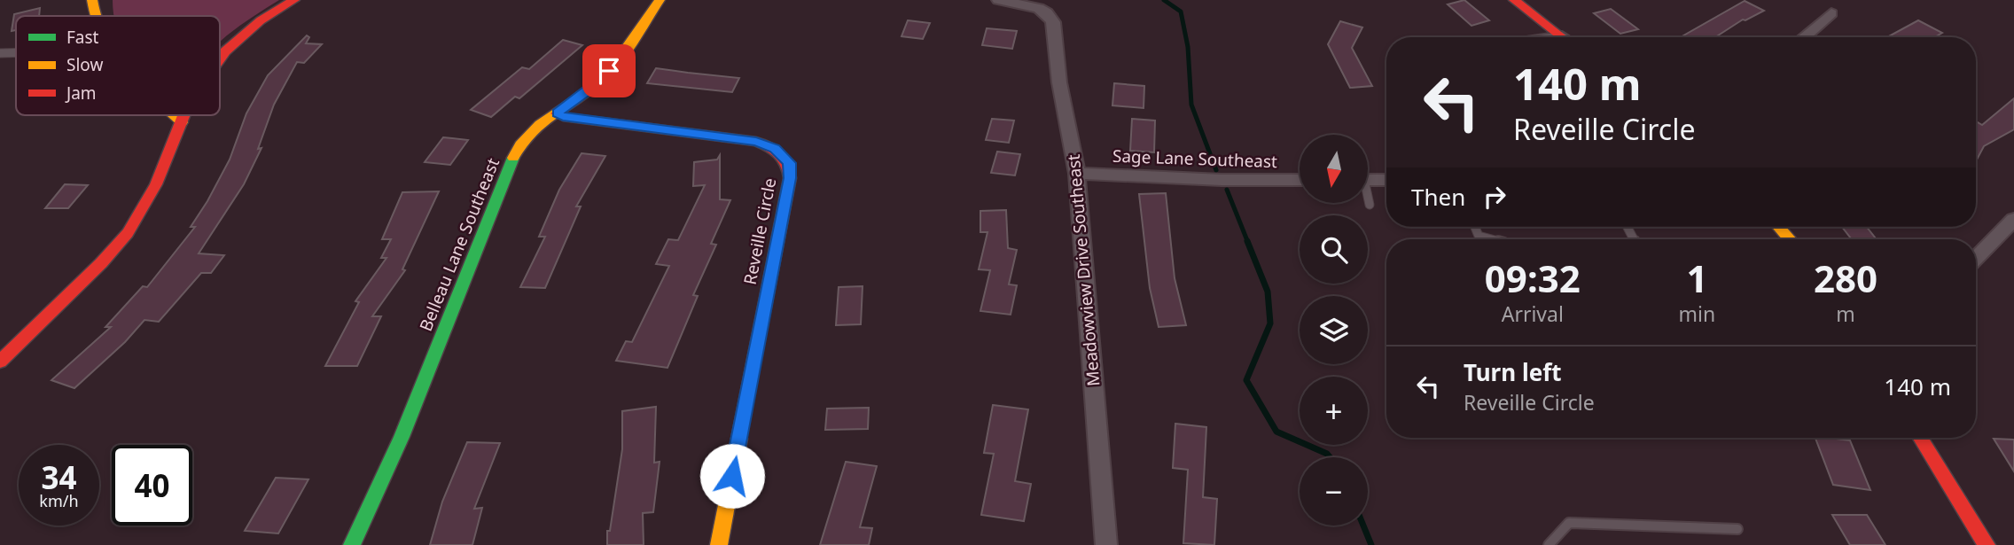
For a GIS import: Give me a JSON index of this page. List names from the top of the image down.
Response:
{
  "streets": {
    "street": [
      "Sage Lane Southeast",
      "Reveille Circle",
      "Belleau Lane Southeast",
      "Meadowview Drive Southeast"
    ]
  },
  "crossings": [
    ["Sage Lane Southeast", "Meadowview Drive Southeast"],
    ["Reveille Circle", "Belleau Lane Southeast"]
  ],
  "legend": ["Fast", "Slow", "Jam"],
  "north": "bottom",
  "page": {
    "turn": ["140 m", "Reveille Circle"],
    "map_buttons": ["+", "−"],
    "then": "Then",
    "eta": [
      "09:32",
      "Arrival",
      "1",
      "min",
      "280",
      "m"
    ],
    "list": [
      {
        "name": "Turn left",
        "note": "Reveille Circle",
        "value": "140 m"
      }
    ],
    "speed": "34 km/h",
    "limit": "40"
  }
}
